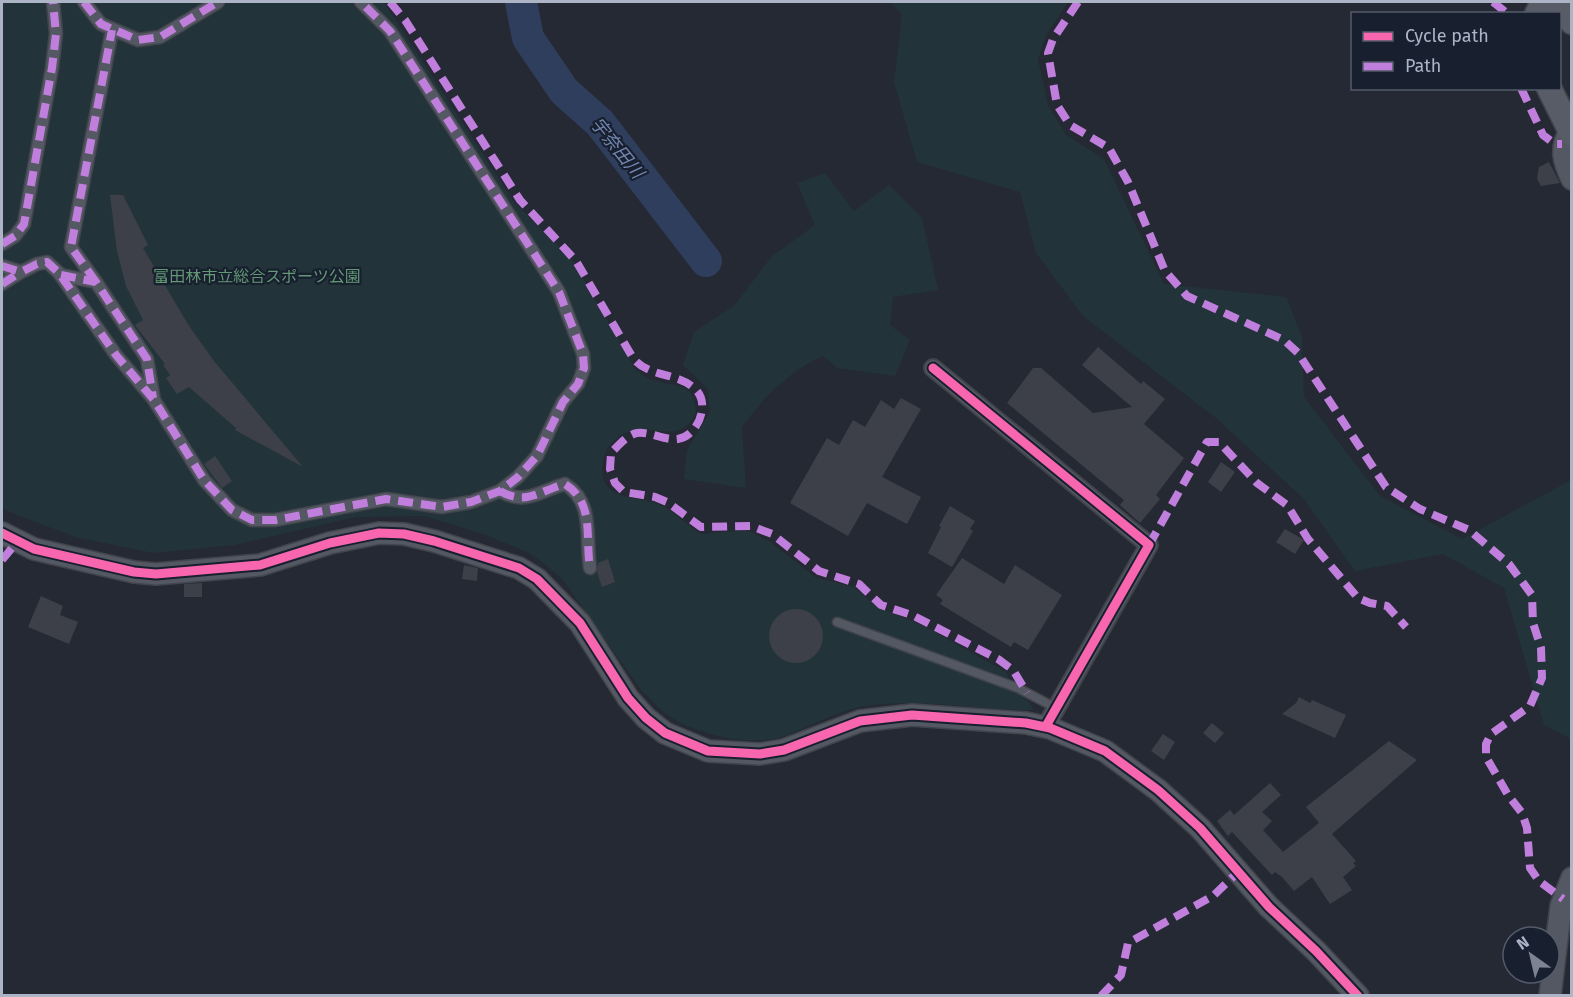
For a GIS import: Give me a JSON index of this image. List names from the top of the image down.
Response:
{
  "water": ["宇奈田川"],
  "parks": ["富田林市立総合スポーツ公園"],
  "legend": ["Cycle path", "Path"],
  "north": "top left"
}
